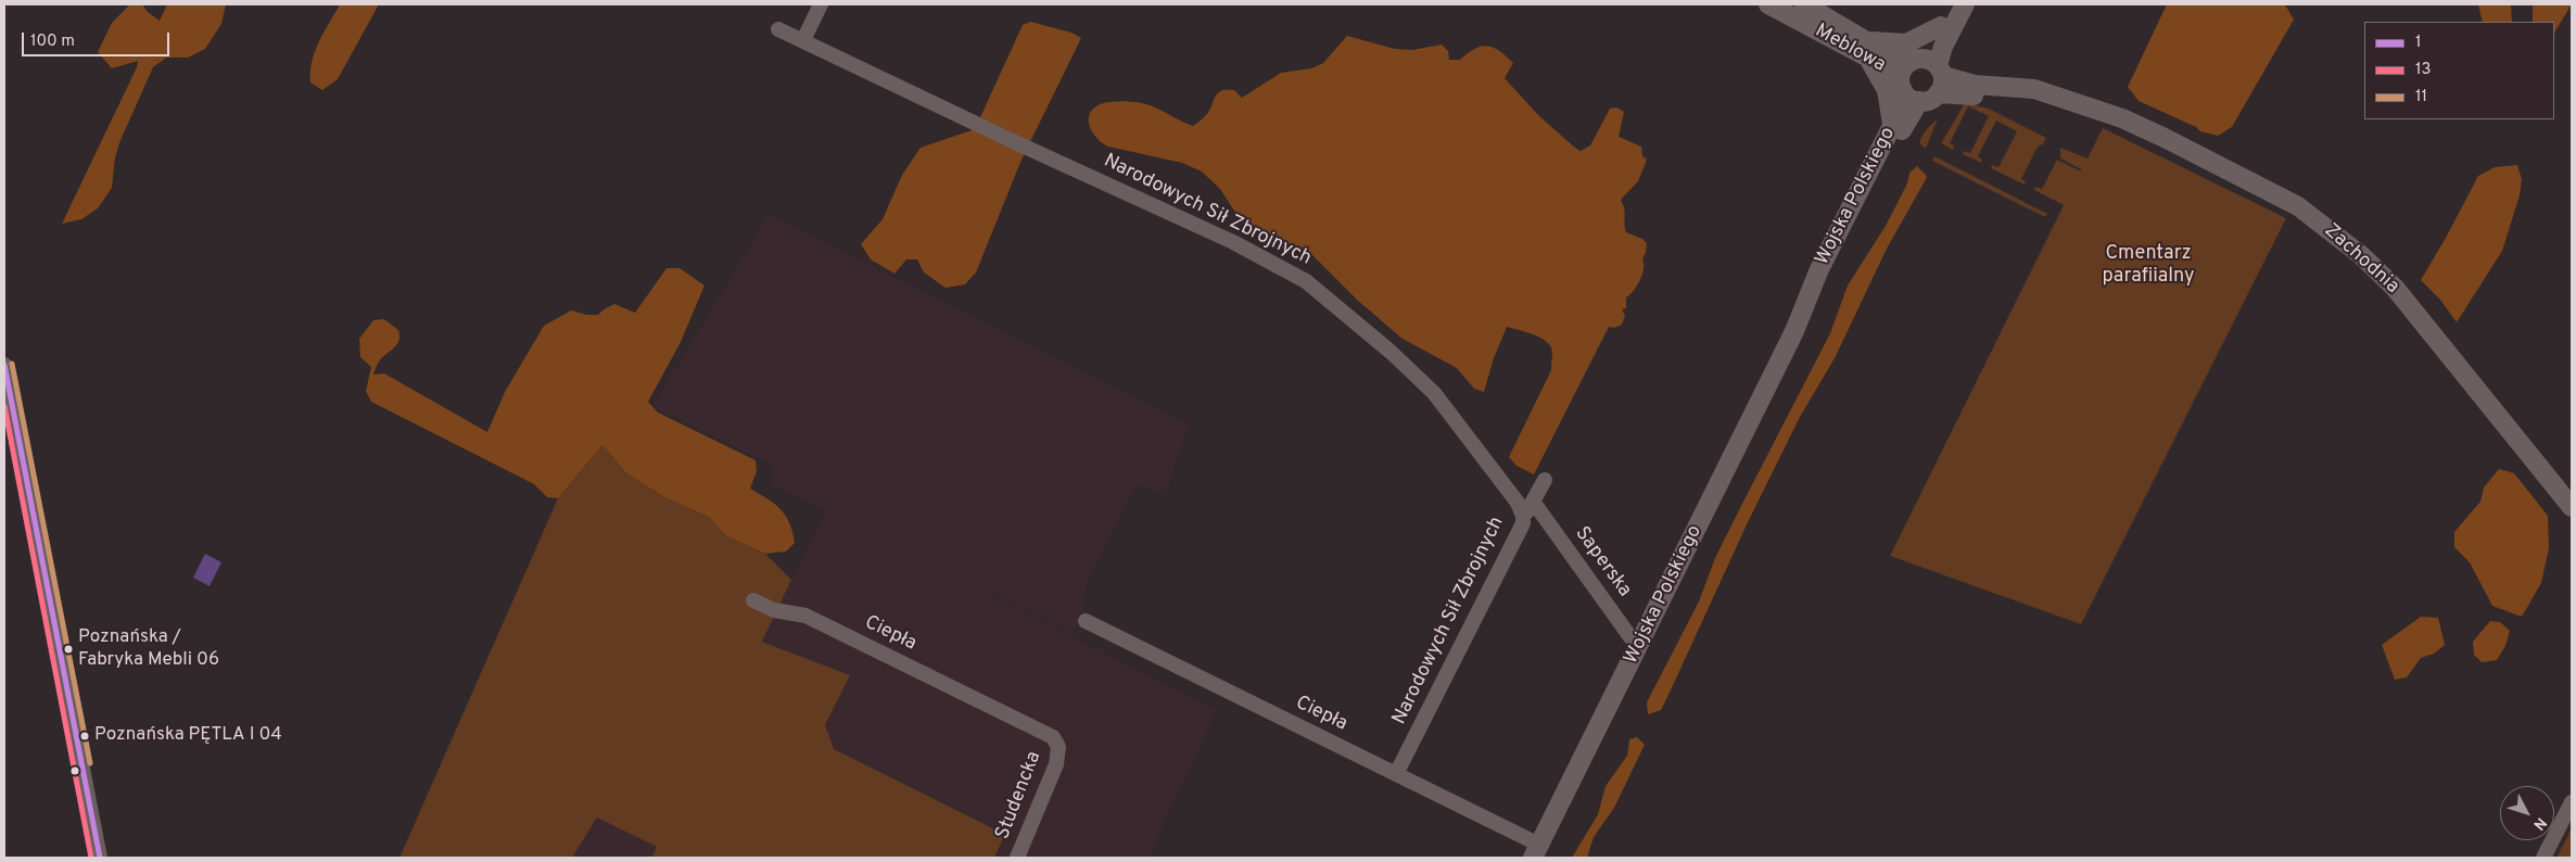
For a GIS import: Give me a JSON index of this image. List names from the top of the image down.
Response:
{
  "streets": {
    "main road": ["Meblowa", "Wojska Polskiego", "Zachodnia"],
    "street": [
      "Narodowych Sił Zbrojnych",
      "Saperska",
      "Ciepła",
      "Studencka"
    ]
  },
  "crossings": [
    ["Meblowa", "Wojska Polskiego"],
    ["Meblowa", "Zachodnia"],
    ["Wojska Polskiego", "Zachodnia"],
    ["Wojska Polskiego", "Saperska"],
    ["Wojska Polskiego", "Ciepła"],
    ["Narodowych Sił Zbrojnych", "Ciepła"],
    ["Ciepła", "Studencka"]
  ],
  "parks": ["Cmentarz parafiialny"],
  "places": ["Poznańska / Fabryka Mebli 06", "Poznańska PĘTLA I 04"],
  "lines": ["transit line 11", "transit line 1", "transit line 13"],
  "legend": ["1", "13", "11"],
  "scale_bar": "100 m",
  "north": "bottom right"
}
